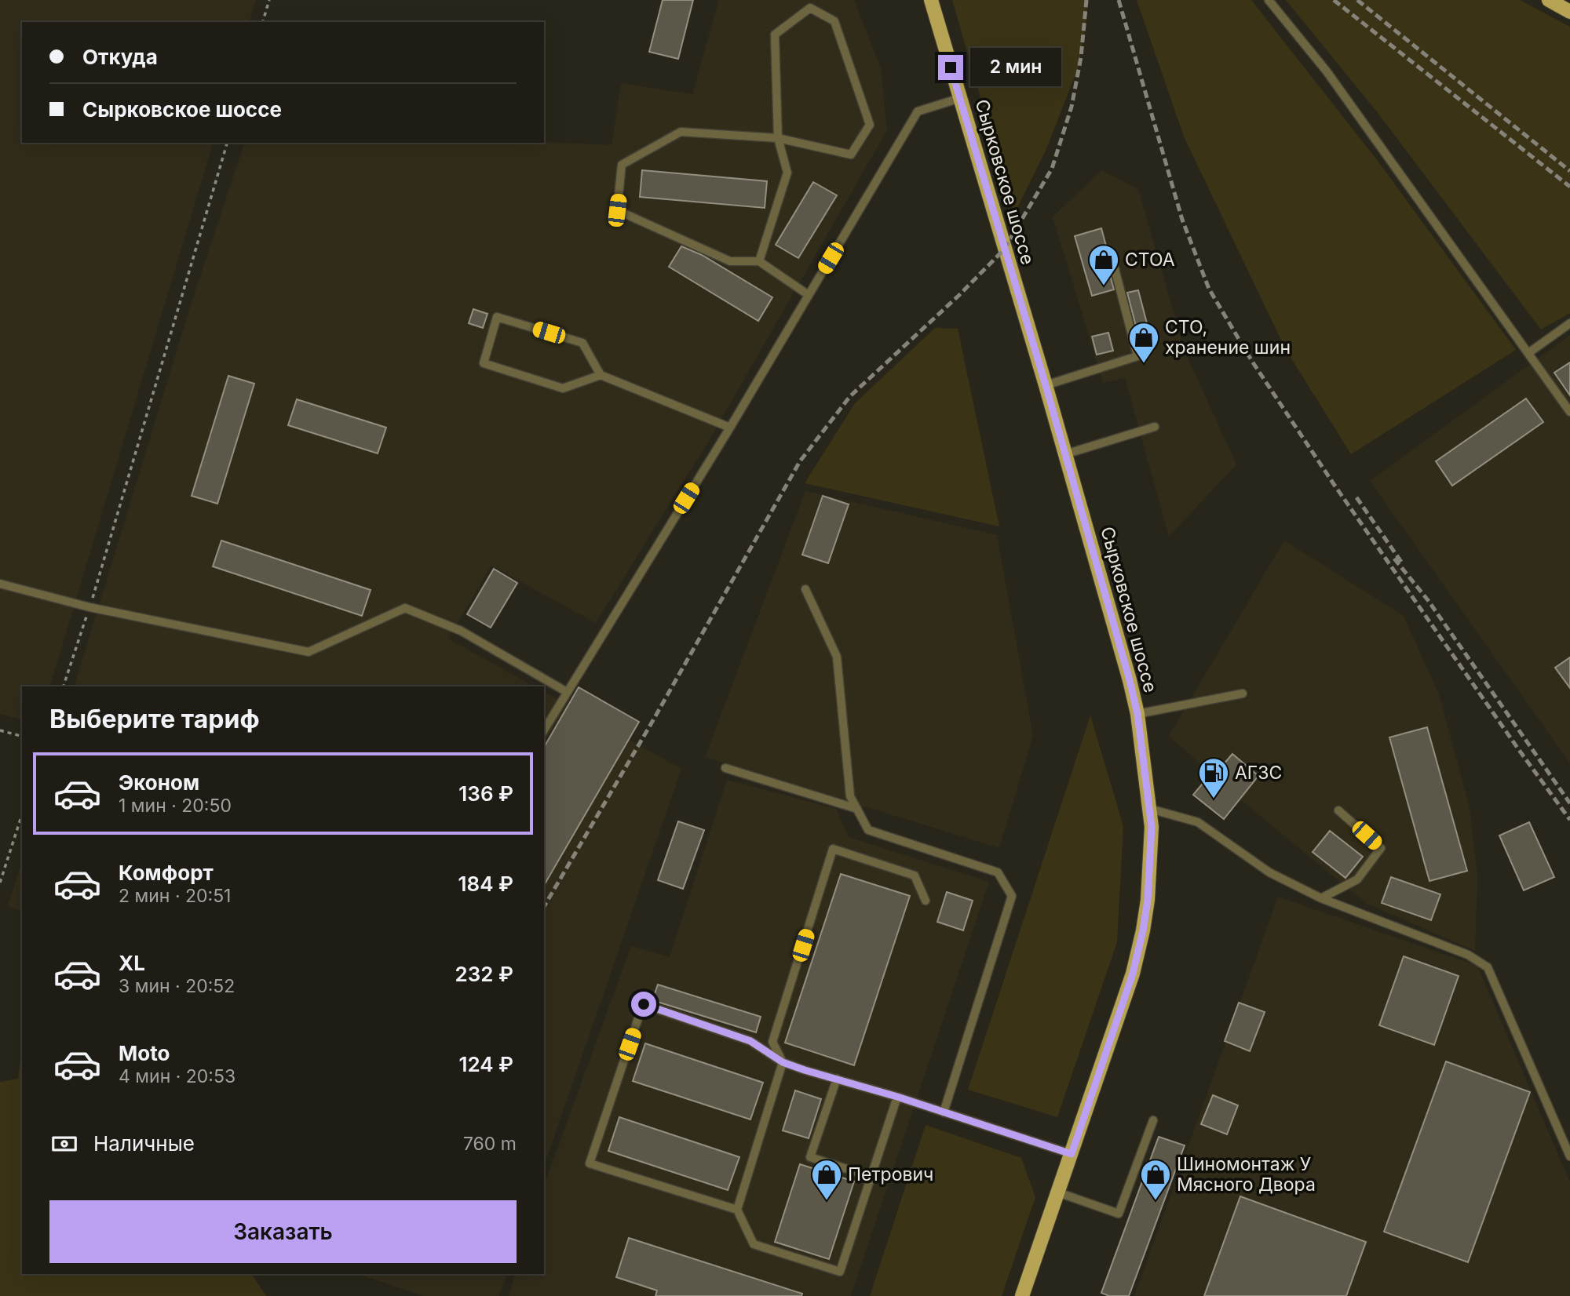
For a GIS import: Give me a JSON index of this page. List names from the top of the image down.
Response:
{
  "streets": {
    "main road": ["Сырковское шоссе"]
  },
  "places": {
    "shop": [
      "СТОА",
      "СТО, хранение шин",
      "Петрович",
      "Шиномонтаж У Мясного Двора"
    ],
    "fuel station": ["АГЗС"]
  },
  "page": {
    "banner": ["Откуда", "Сырковское шоссе"],
    "bubble": "2 мин",
    "heading": "Выберите тариф",
    "list": [
      {
        "name": "Эконом",
        "note": "1 мин · 20:50",
        "value": "136 ₽"
      },
      {
        "name": "Комфорт",
        "note": "2 мин · 20:51",
        "value": "184 ₽"
      },
      {
        "name": "XL",
        "note": "3 мин · 20:52",
        "value": "232 ₽"
      },
      {
        "name": "Moto",
        "note": "4 мин · 20:53",
        "value": "124 ₽"
      }
    ],
    "pay": ["Наличные", "760 m"],
    "buttons": "Заказать"
  }
}
